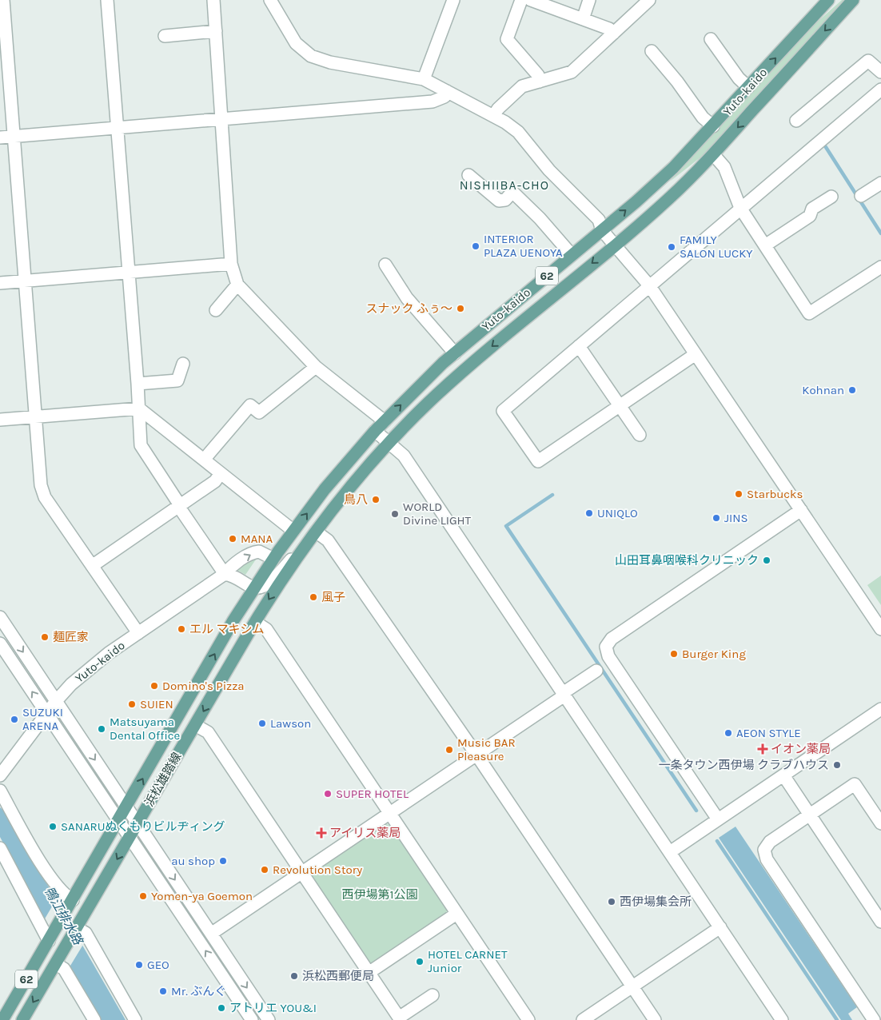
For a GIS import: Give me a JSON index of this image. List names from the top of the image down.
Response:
{
  "streets": {
    "main road": ["Yuto-kaido", "62", "浜松雄踏線"]
  },
  "crossings": [
    ["Yuto-kaido", "浜松雄踏線"]
  ],
  "districts": ["NISHIIBA-CHO"],
  "water": ["鴨江排水路"],
  "parks": ["西伊場第1公園"],
  "places": {
    "other": [
      "INTERIOR PLAZA UENOYA",
      "FAMILY SALON LUCKY",
      "スナック ふぅ～",
      "Kohnan",
      "Starbucks",
      "鳥八",
      "UNIQLO",
      "WORLD Divine LIGHT",
      "JINS",
      "MANA",
      "山田耳鼻咽喉科クリニック",
      "風子",
      "エル マキシム",
      "麺匠家",
      "Burger King",
      "Domino's Pizza",
      "SUIEN",
      "SUZUKI ARENA",
      "Lawson",
      "Matsuyama Dental Office",
      "AEON STYLE",
      "Music BAR Pleasure",
      "一条タウン西伊場 クラブハウス",
      "SUPER HOTEL",
      "SANARUぬくもりビルヂィング",
      "au shop",
      "Revolution Story",
      "Yomen-ya Goemon",
      "西伊場集会所",
      "HOTEL CARNET Junior",
      "GEO",
      "浜松西郵便局",
      "Mr. ぶんぐ",
      "アトリエ YOU&I"
    ],
    "health": ["イオン薬局", "アイリス薬局"]
  }
}
